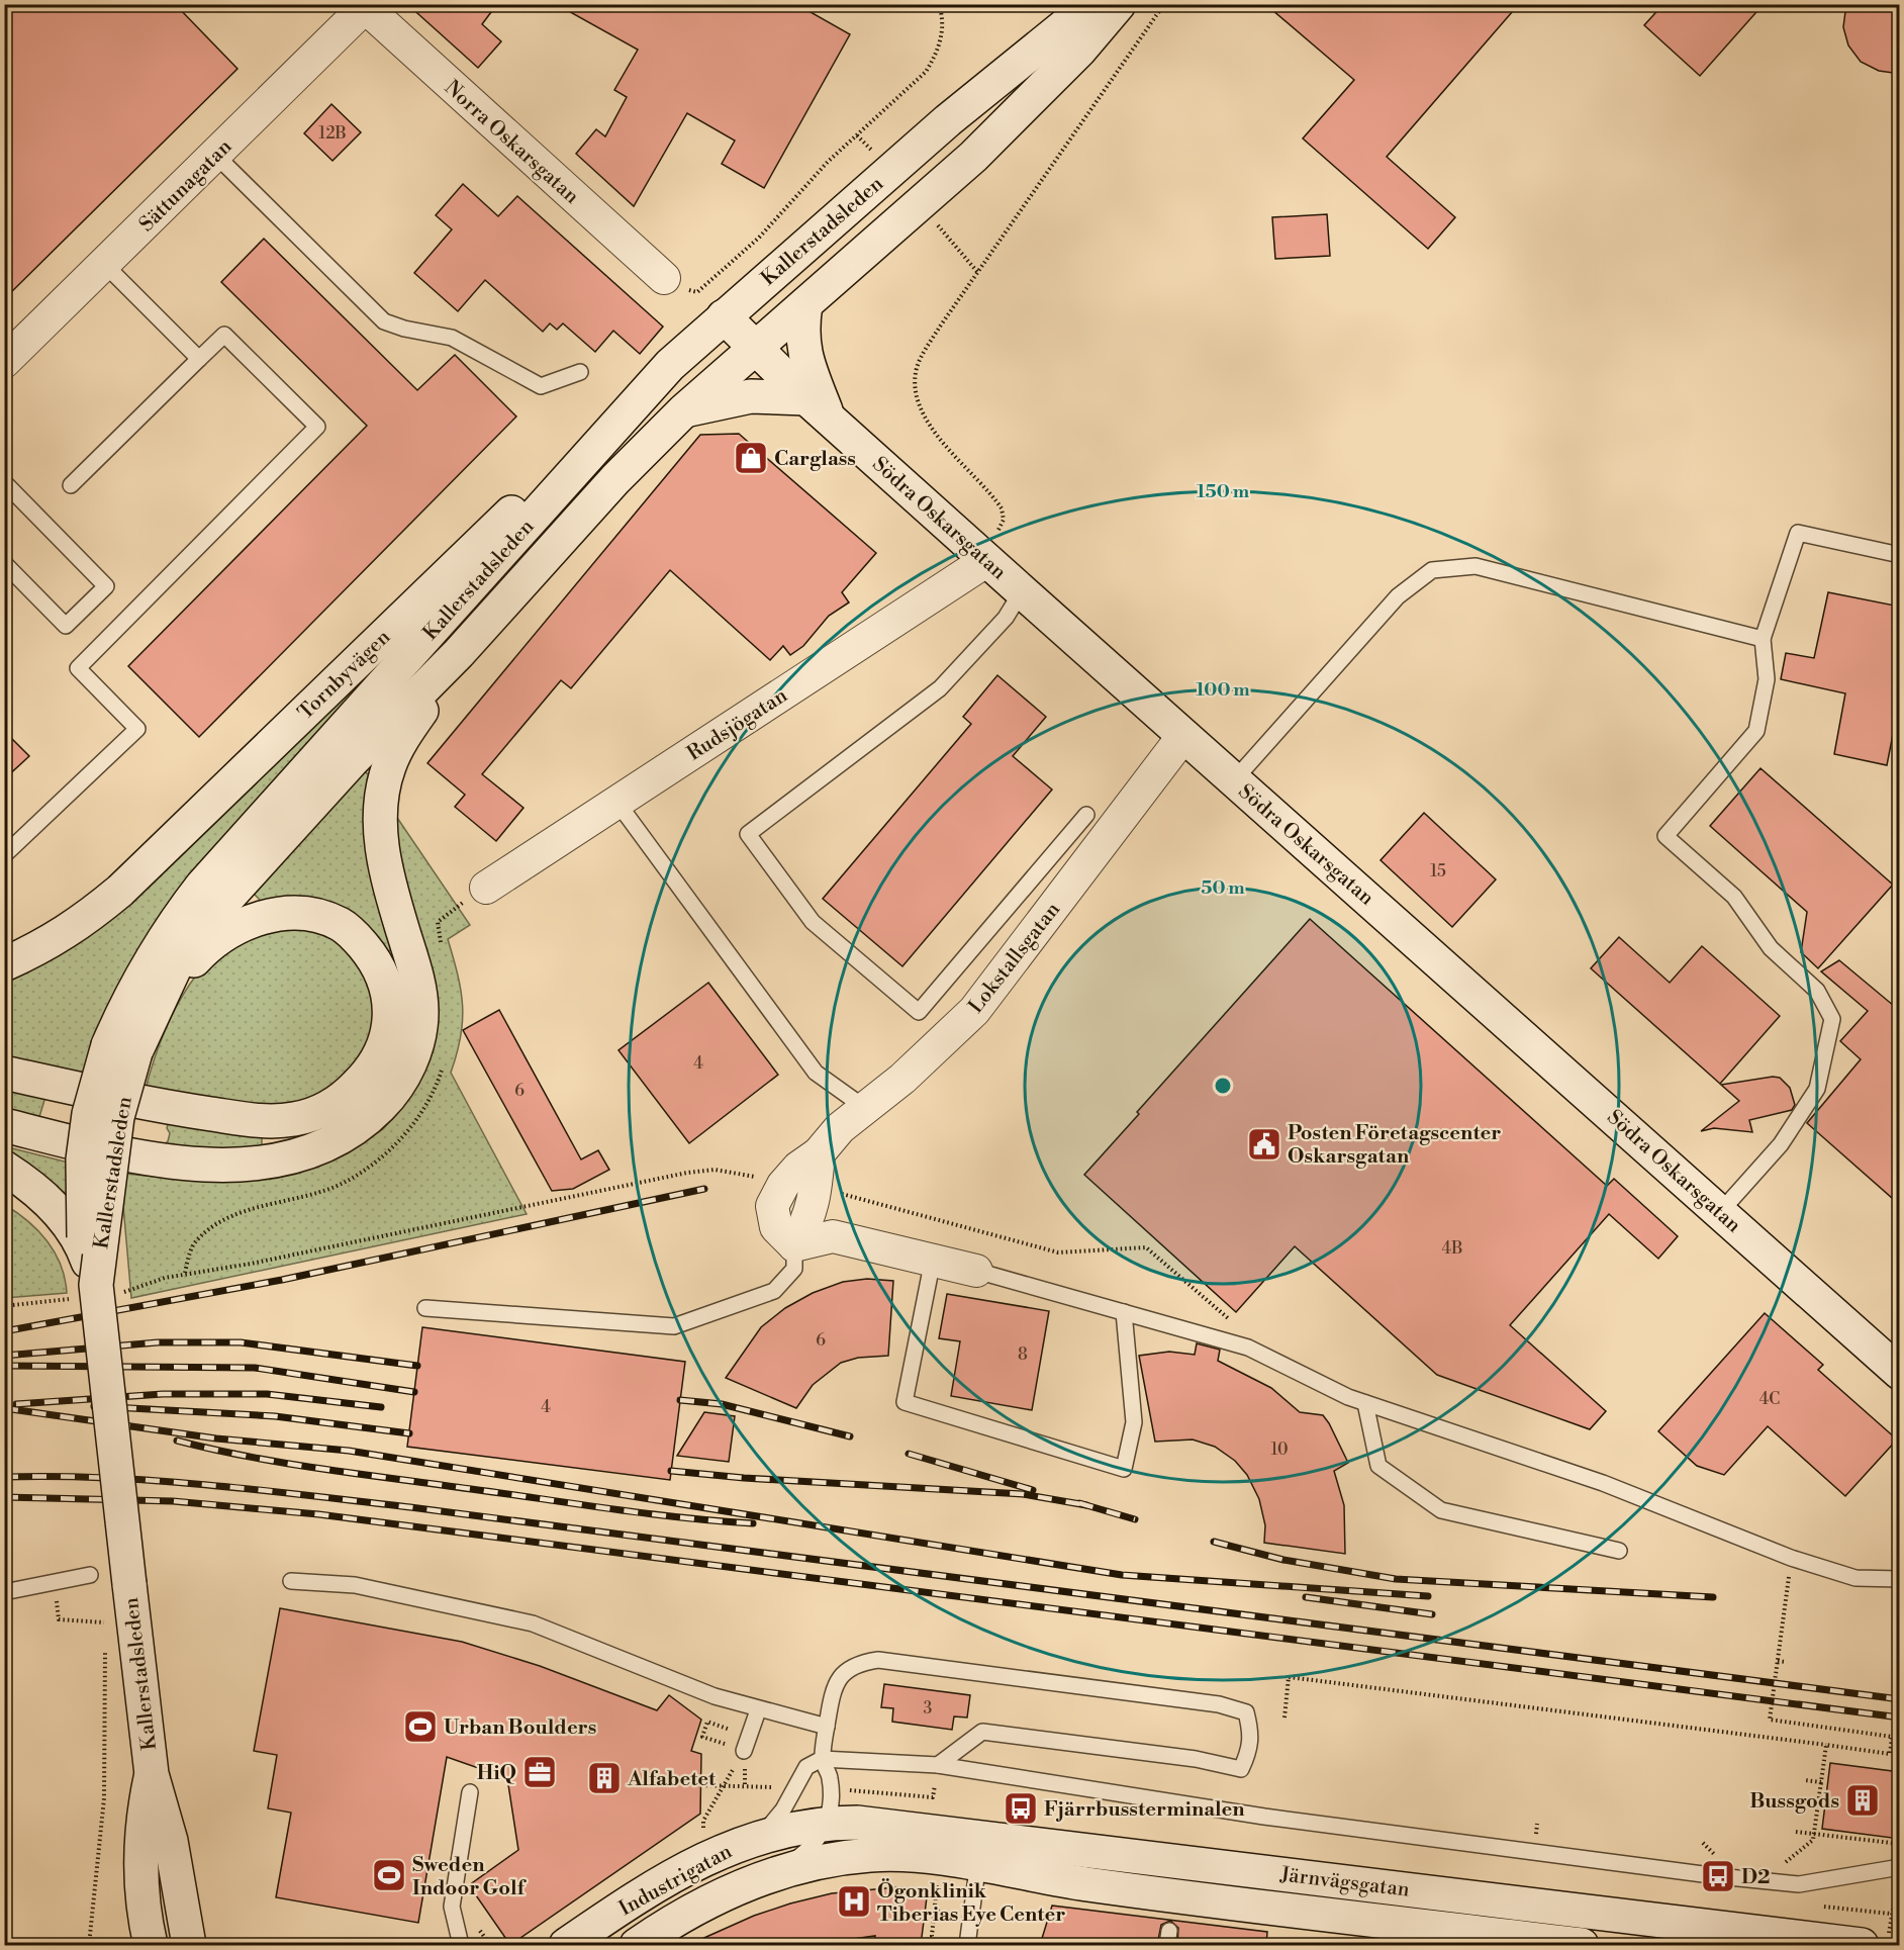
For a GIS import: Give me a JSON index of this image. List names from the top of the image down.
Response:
{
  "streets": {
    "main road": [
      "Kallerstadsleden",
      "Södra Oskarsgatan",
      "Tornbyvägen",
      "Industrigatan",
      "Järnvägsgatan"
    ],
    "street": [
      "Norra Oskarsgatan",
      "Sättunagatan",
      "Rudsjögatan",
      "Lokstallsgatan"
    ]
  },
  "crossings": [
    ["Norra Oskarsgatan", "Sättunagatan"],
    ["Kallerstadsleden", "Södra Oskarsgatan"],
    ["Kallerstadsleden", "Tornbyvägen"],
    ["Södra Oskarsgatan", "Rudsjögatan"],
    ["Södra Oskarsgatan", "Lokstallsgatan"],
    ["Industrigatan", "Järnvägsgatan"]
  ],
  "places": {
    "shop": ["Carglass"],
    "public building": ["Posten Företagscenter Oskarsgatan"],
    "sports": ["Urban Boulders", "Sweden Indoor Golf"],
    "office": ["HiQ"],
    "building": ["Alfabetet", "Bussgods"],
    "bus stop": ["Fjärrbussterminalen", "D2"],
    "hospital": ["Ögonklinik Tiberias Eye Center"]
  },
  "house_numbers": [
    "12B",
    "15",
    "4",
    "6",
    "4B",
    "6",
    "8",
    "4C",
    "4",
    "10",
    "3"
  ],
  "rings": ["150 m", "100 m", "50 m"]
}
